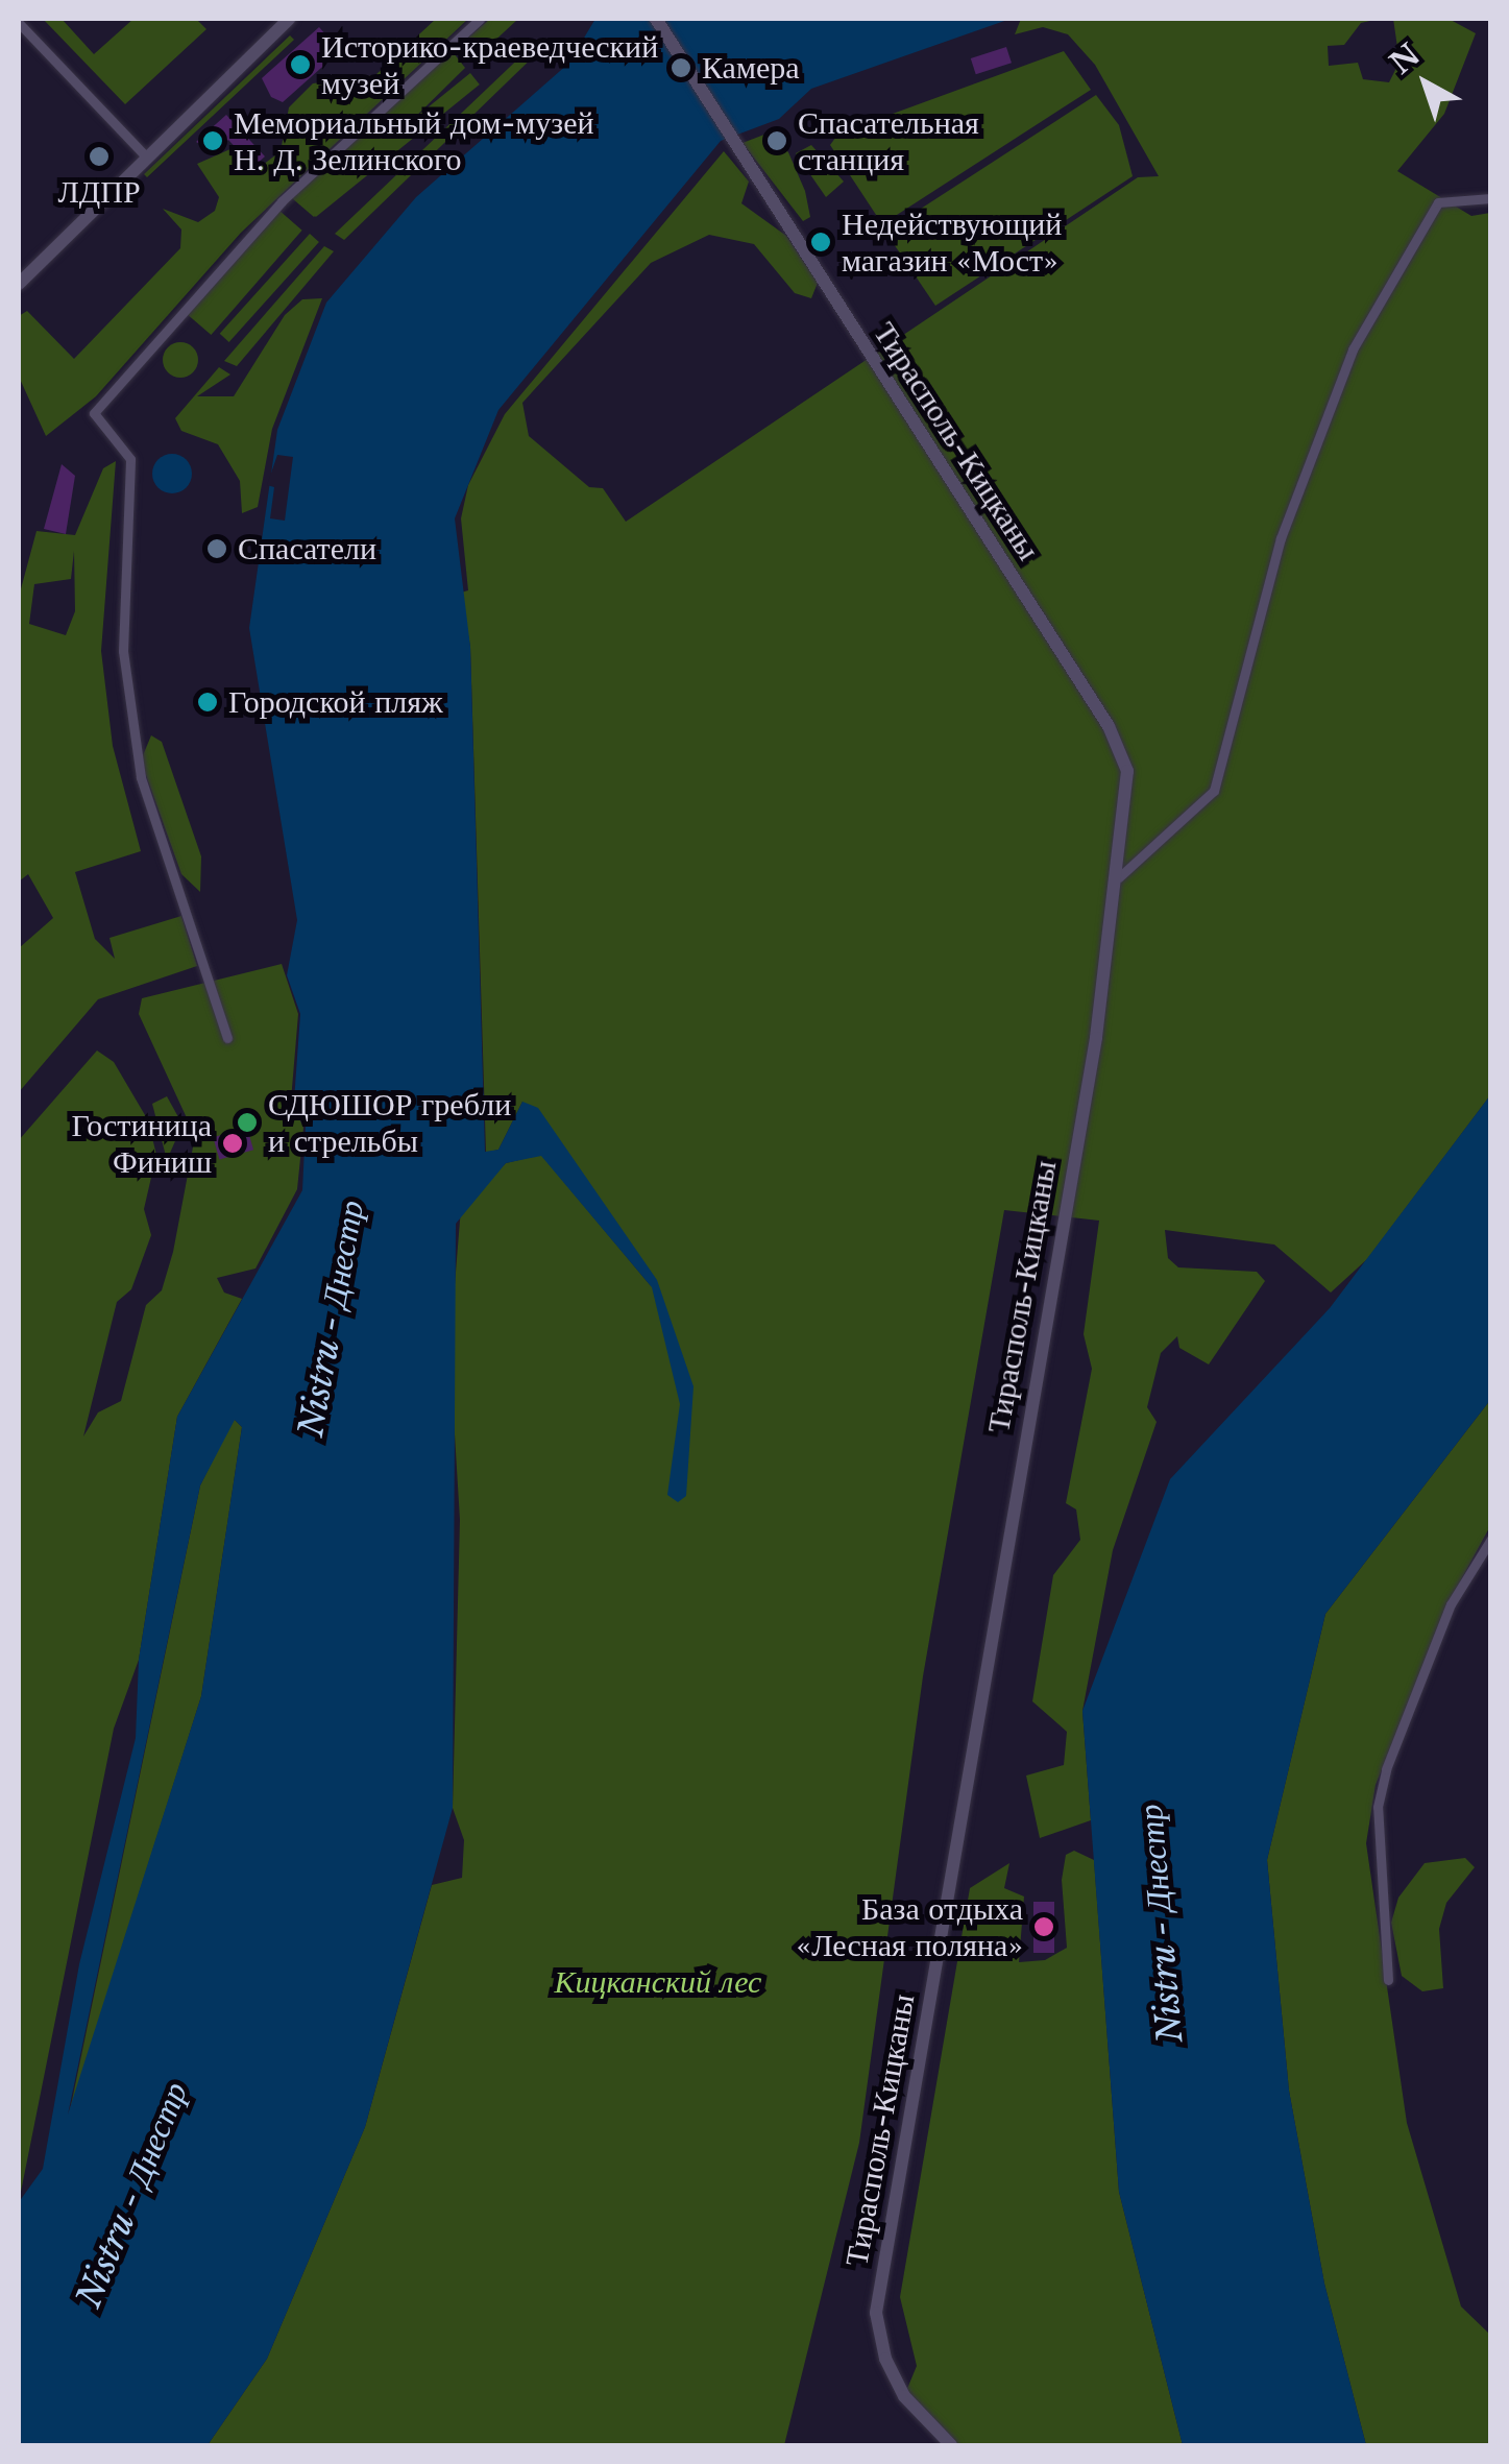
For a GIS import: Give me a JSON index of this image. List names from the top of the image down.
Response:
{
  "streets": {
    "street": ["Тирасполь-Кицканы"]
  },
  "water": ["Nistru - Днестр"],
  "parks": ["Кицканский лес"],
  "places": [
    "Историко-краеведческий музей",
    "Камера",
    "Мемориальный дом-музей Н. Д. Зелинского",
    "Спасательная станция",
    "ЛДПР",
    "Недействующий магазин «Мост»",
    "Спасатели",
    "Городской пляж",
    "СДЮШОР гребли и стрельбы",
    "Гостиница Финиш",
    "База отдыха «Лесная поляна»"
  ],
  "north": "top left"
}
